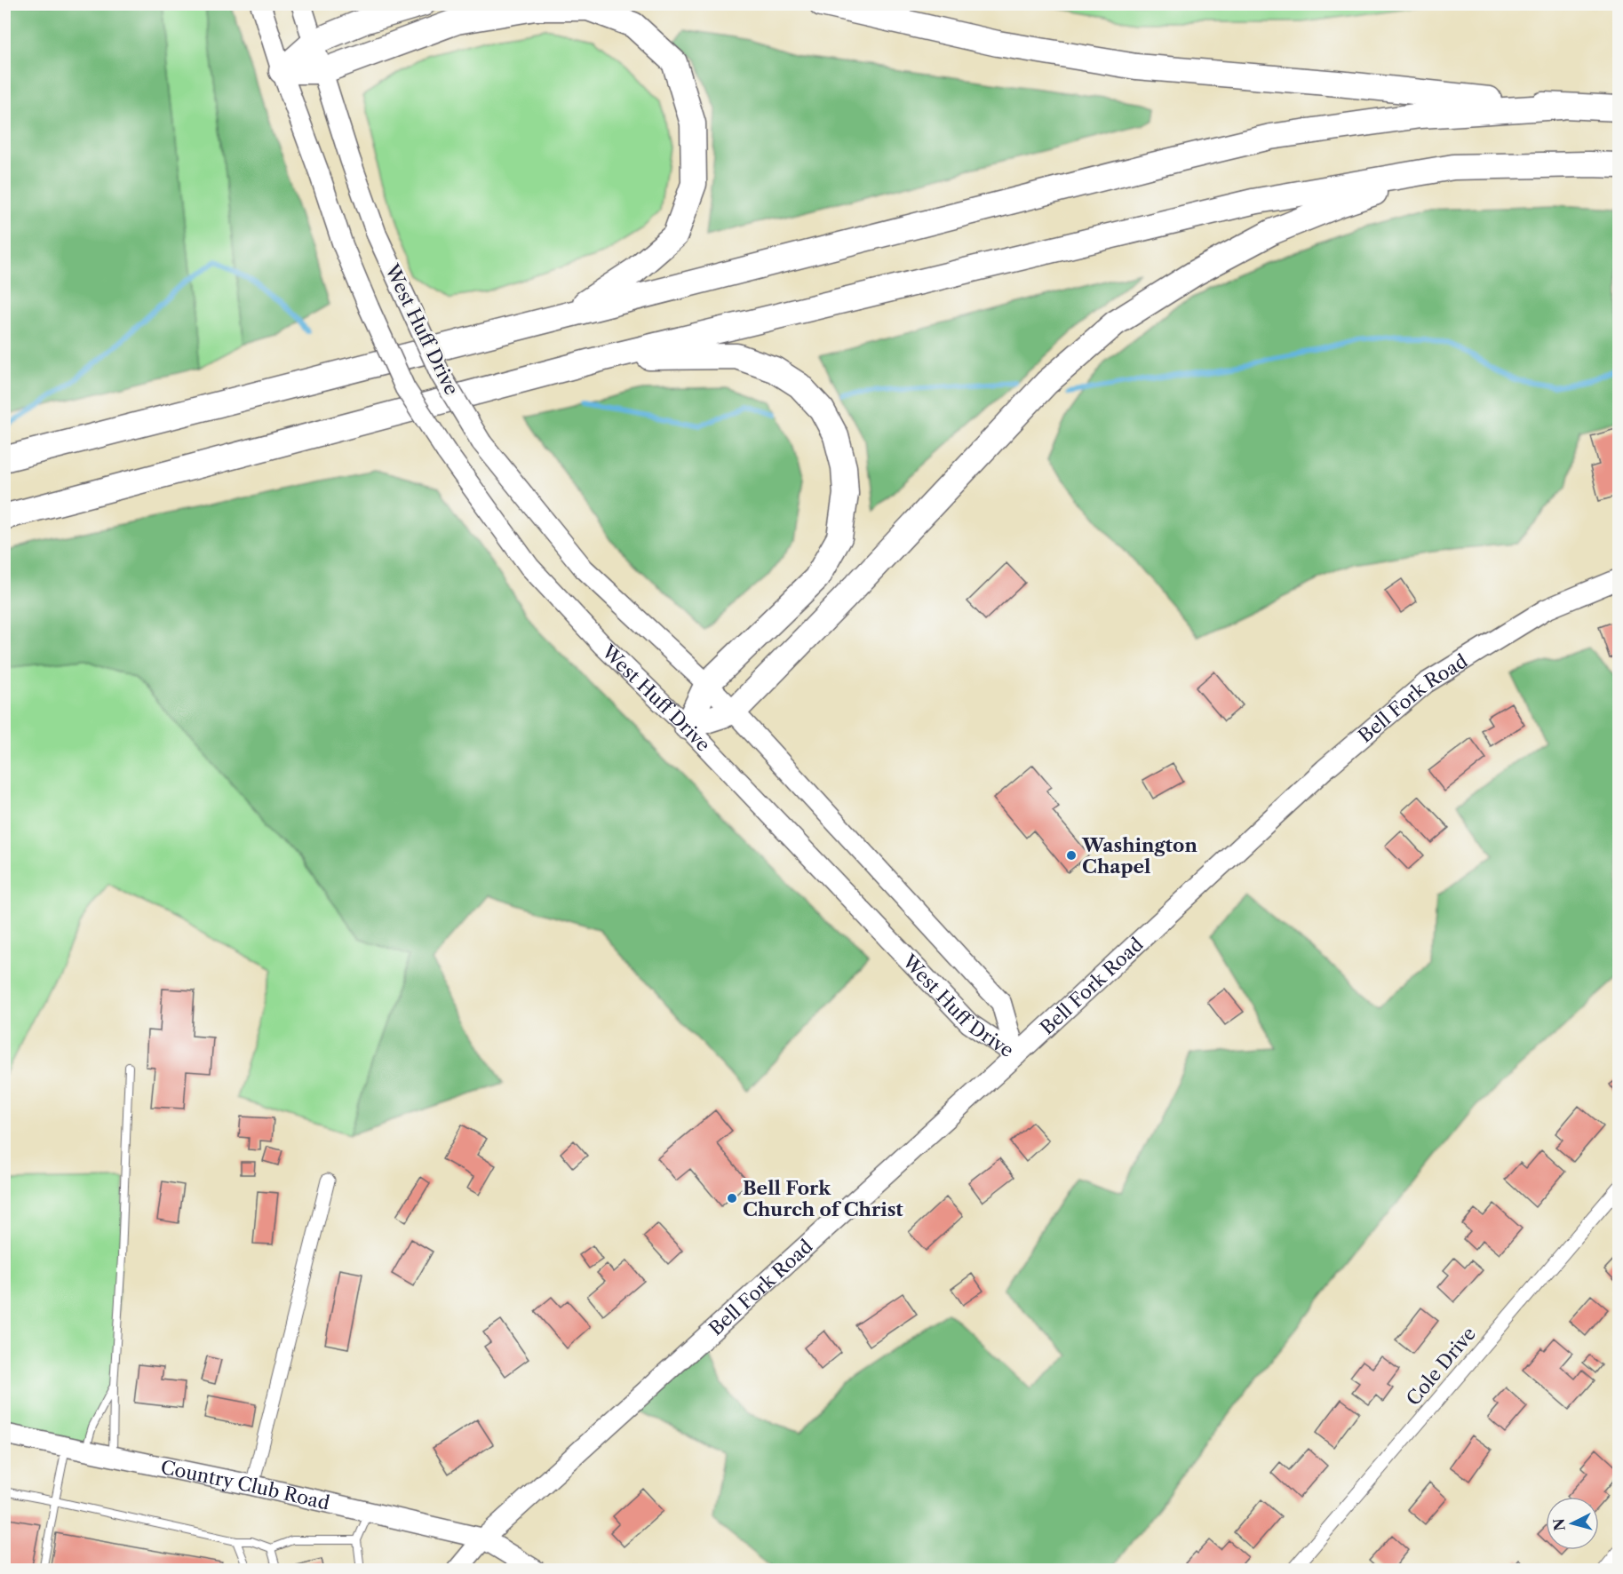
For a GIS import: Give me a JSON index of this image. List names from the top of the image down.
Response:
{
  "streets": {
    "main road": ["West Huff Drive", "Bell Fork Road", "Country Club Road"],
    "street": ["Cole Drive"]
  },
  "crossings": [
    ["West Huff Drive", "Bell Fork Road"],
    ["Bell Fork Road", "Country Club Road"]
  ],
  "places": ["Washington Chapel", "Bell Fork Church of Christ"],
  "north": "left"
}
